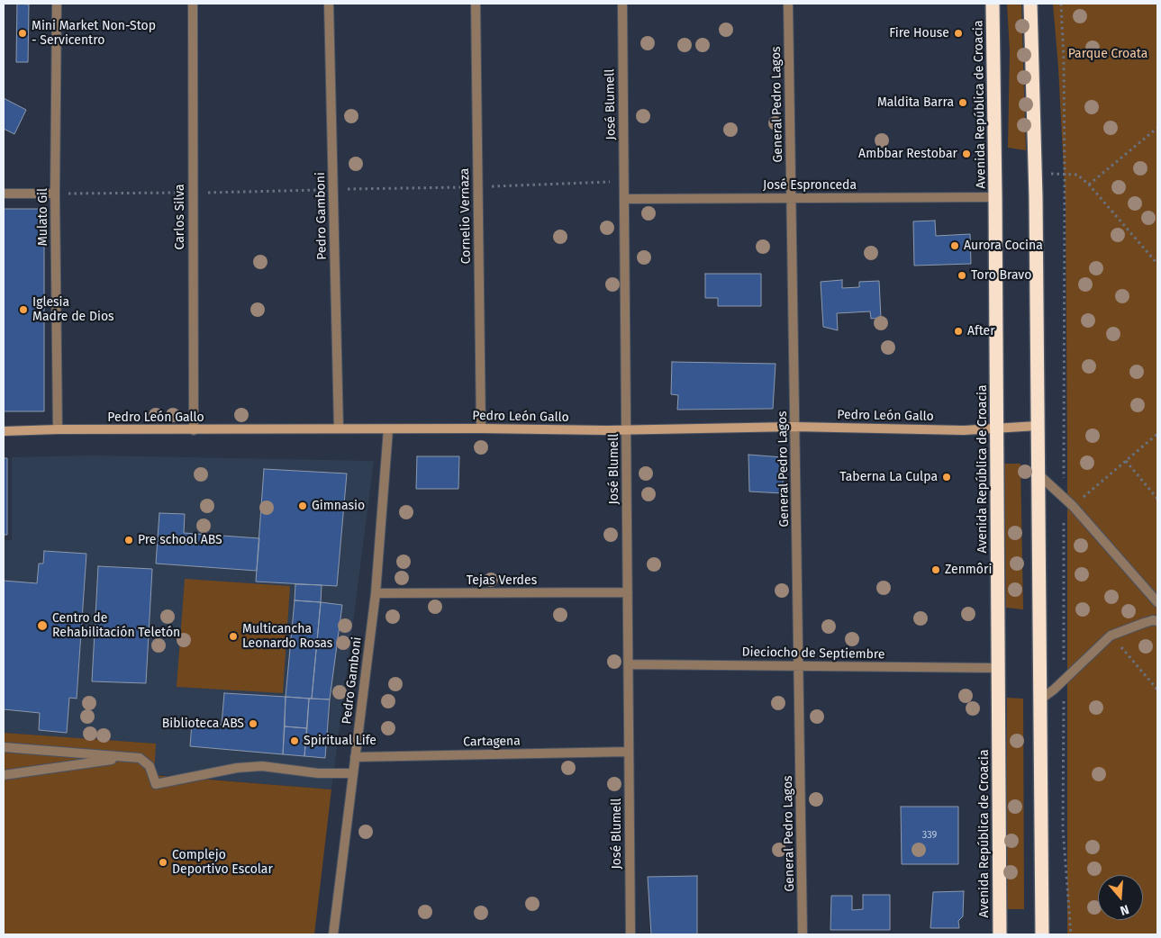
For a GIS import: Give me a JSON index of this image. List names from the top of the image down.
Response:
{
  "streets": {
    "highway": ["Avenida República de Croacia"],
    "street": [
      "José Blumell",
      "General Pedro Lagos",
      "José Espronceda",
      "Pedro Gamboni",
      "Cornelio Vernaza",
      "Mulato Gil",
      "Carlos Silva",
      "Pedro León Gallo",
      "Tejas Verdes",
      "Dieciocho de Septiembre",
      "Cartagena"
    ]
  },
  "crossings": [
    ["José Blumell", "José Espronceda"],
    ["José Blumell", "Pedro León Gallo"],
    ["José Blumell", "Tejas Verdes"],
    ["José Blumell", "Dieciocho de Septiembre"],
    ["José Blumell", "Cartagena"],
    ["General Pedro Lagos", "José Espronceda"],
    ["General Pedro Lagos", "Pedro León Gallo"],
    ["General Pedro Lagos", "Dieciocho de Septiembre"],
    ["Avenida República de Croacia", "José Espronceda"],
    ["Avenida República de Croacia", "Pedro León Gallo"],
    ["Avenida República de Croacia", "Dieciocho de Septiembre"],
    ["Pedro Gamboni", "Pedro León Gallo"],
    ["Pedro Gamboni", "Tejas Verdes"],
    ["Pedro Gamboni", "Cartagena"],
    ["Cornelio Vernaza", "Pedro León Gallo"],
    ["Mulato Gil", "Pedro León Gallo"],
    ["Carlos Silva", "Pedro León Gallo"]
  ],
  "parks": ["Parque Croata"],
  "places": [
    "Mini Market Non-Stop - Servicentro",
    "Fire House",
    "Maldita Barra",
    "Ambbar Restobar",
    "Aurora Cocina",
    "Toro Bravo",
    "Iglesia Madre de Dios",
    "After",
    "Taberna La Culpa",
    "Gimnasio",
    "Pre school ABS",
    "Zenmôri",
    "Centro de Rehabilitación Teletón",
    "Multicancha Leonardo Rosas",
    "Biblioteca ABS",
    "Spiritual Life",
    "Complejo Deportivo Escolar"
  ],
  "house_numbers": ["339"],
  "north": "bottom"
}
